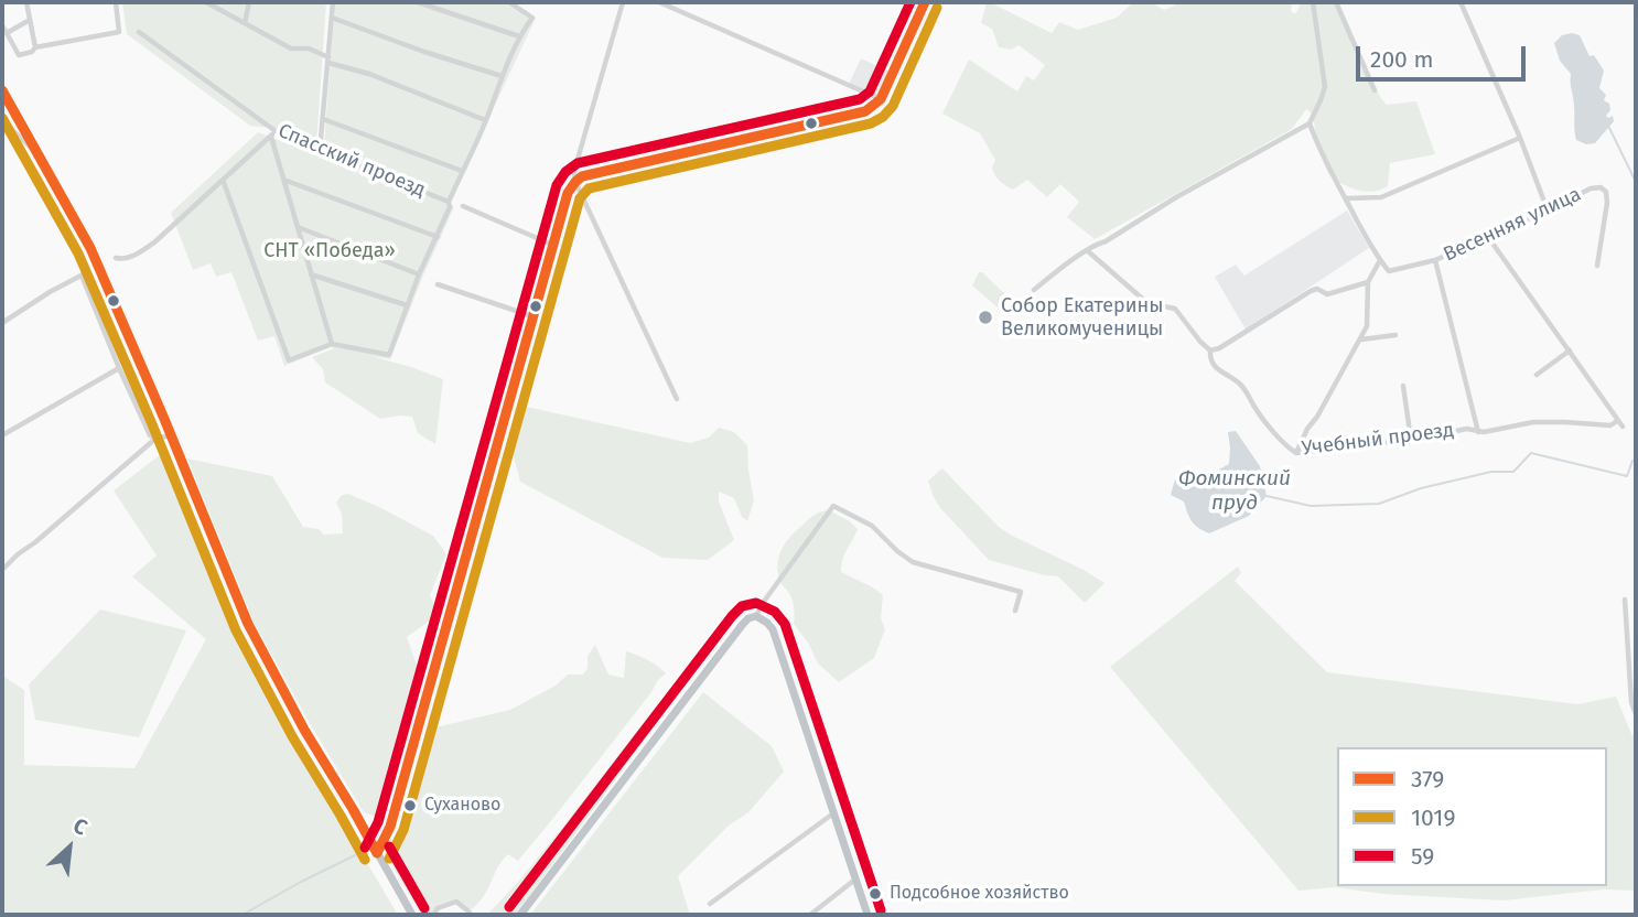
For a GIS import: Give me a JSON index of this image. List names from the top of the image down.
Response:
{
  "streets": {
    "street": ["Спасский проезд", "Весенняя улица", "Учебный проезд"]
  },
  "water": ["Фоминский пруд"],
  "parks": ["СНТ «Победа»"],
  "places": ["Собор Екатерины Великомученицы", "Суханово", "Подсобное хозяйство"],
  "lines": ["transit line 379", "transit line 59", "transit line 1019"],
  "legend": ["379", "1019", "59"],
  "scale_bar": "200 m",
  "north": "top right"
}
